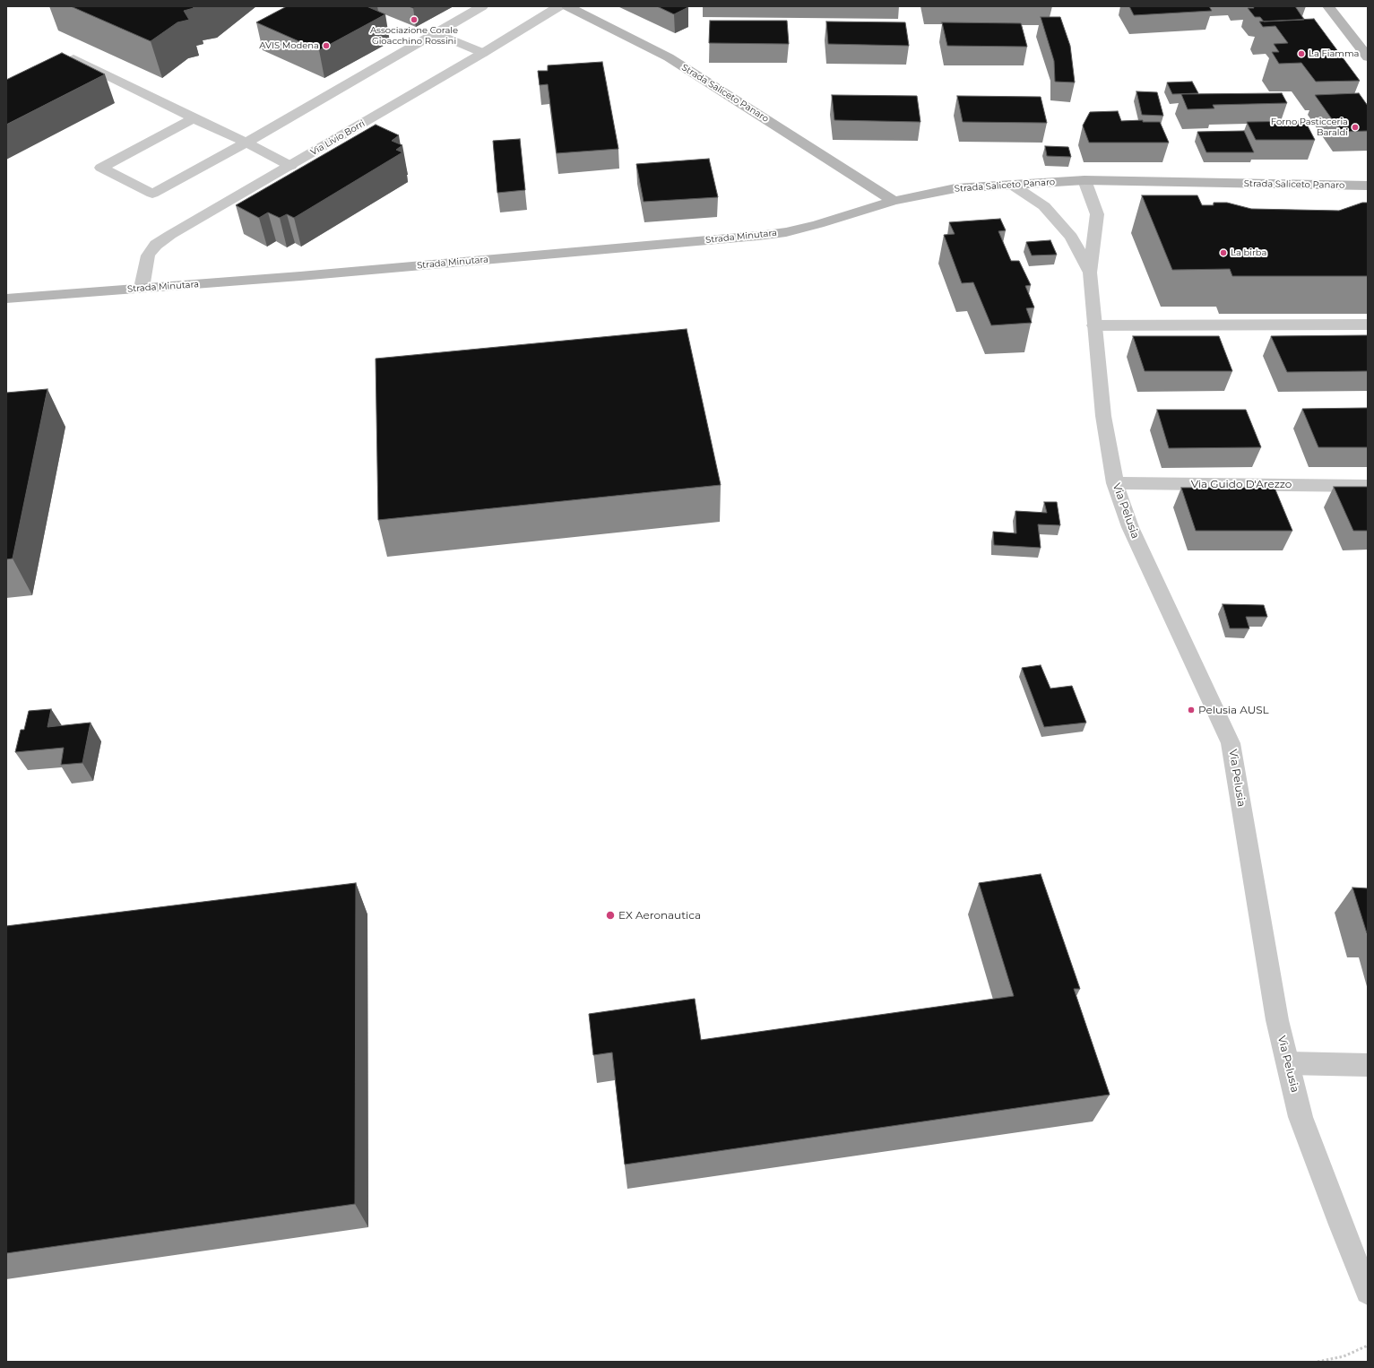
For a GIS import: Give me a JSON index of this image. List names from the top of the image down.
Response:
{
  "streets": {
    "main road": ["Strada Saliceto Panaro", "Strada Minutara"],
    "street": ["Via Livio Borri", "Via Guido D'Arezzo", "Via Pelusia"]
  },
  "crossings": [
    ["Strada Saliceto Panaro", "Strada Minutara"],
    ["Strada Saliceto Panaro", "Via Pelusia"],
    ["Via Livio Borri", "Strada Minutara"],
    ["Via Guido D'Arezzo", "Via Pelusia"]
  ],
  "places": [
    "Associazione Corale Gioacchino Rossini",
    "AVIS Modena",
    "La Fiamma",
    "Forno Pasticceria Baraldi",
    "La birba",
    "Pelusia AUSL",
    "EX Aeronautica"
  ]
}
